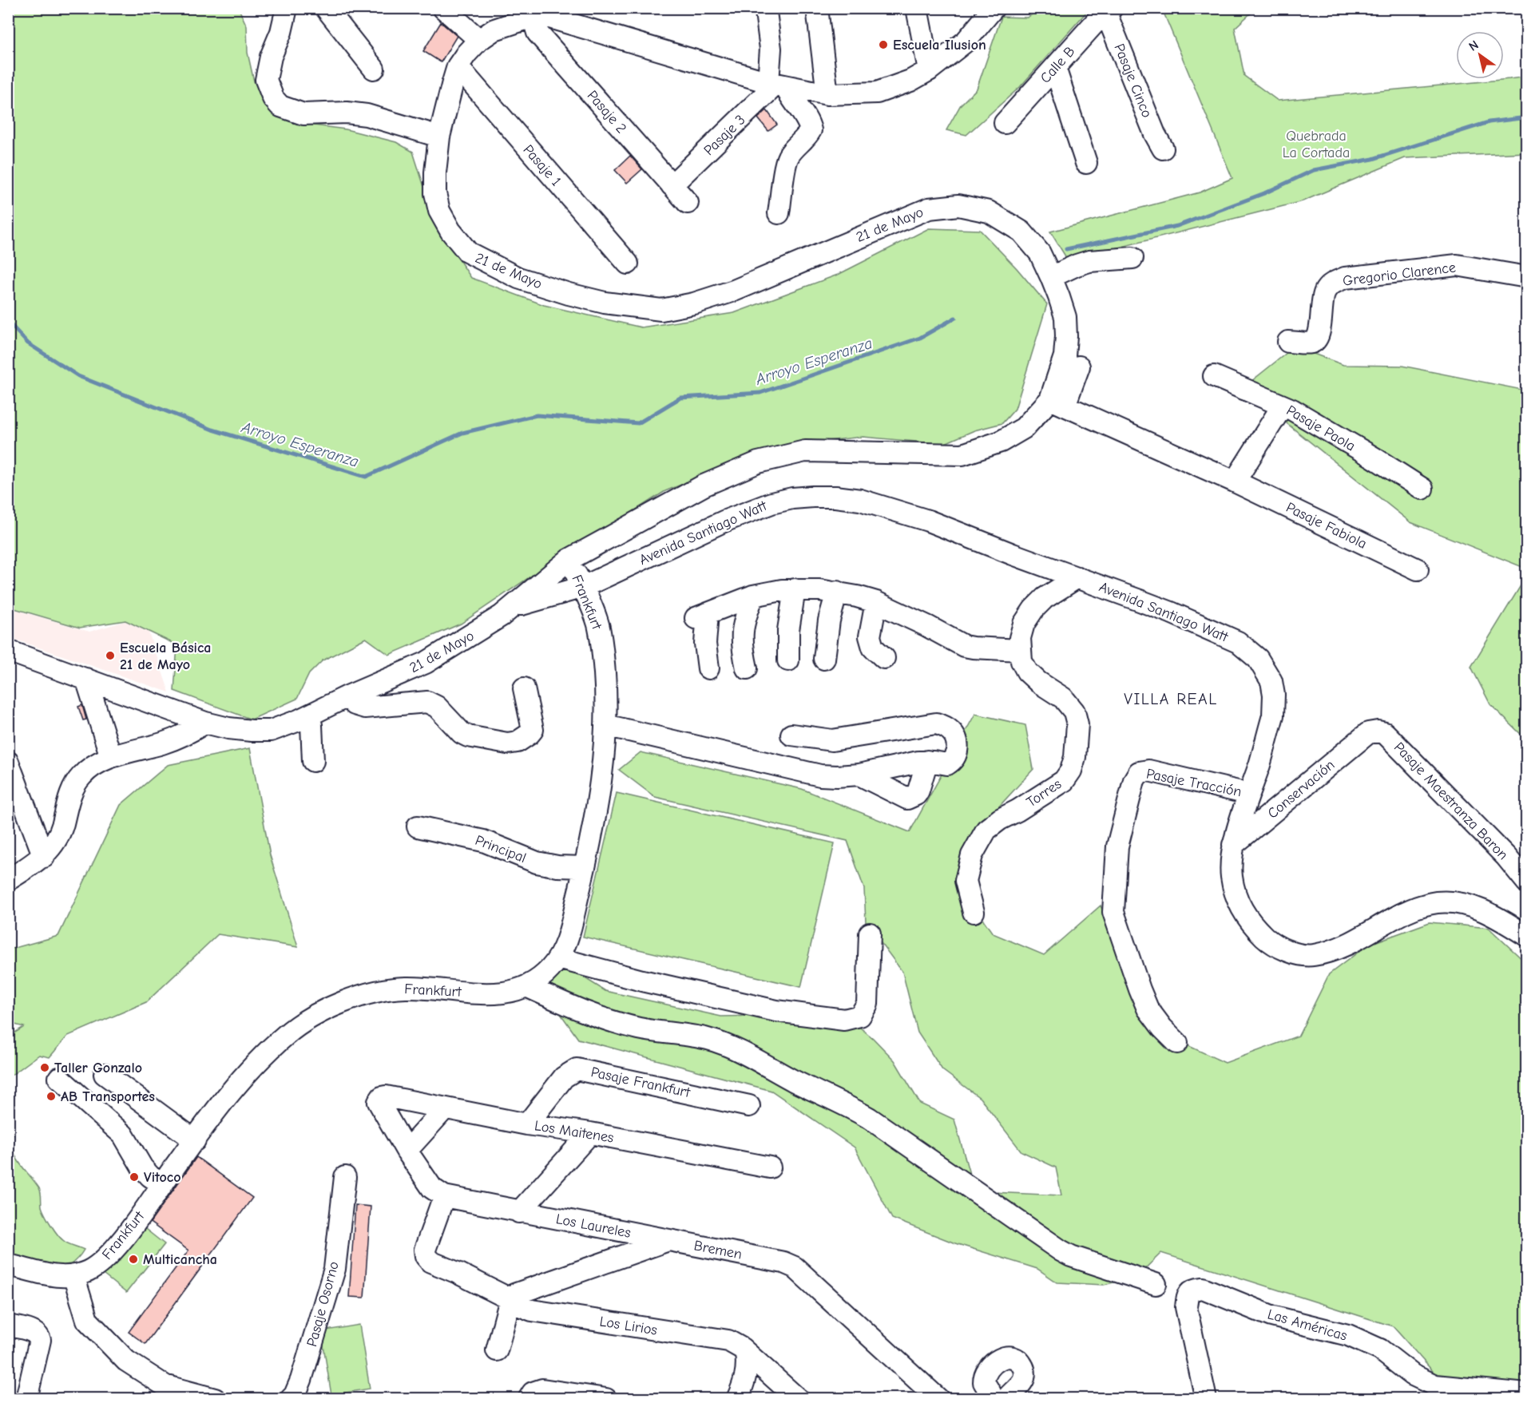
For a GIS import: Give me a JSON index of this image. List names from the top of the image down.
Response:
{
  "streets": {
    "street": [
      "Calle B",
      "Pasaje Cinco",
      "Pasaje 2",
      "Pasaje 3",
      "Pasaje 1",
      "21 de Mayo",
      "Gregorio Clarence",
      "Pasaje Paola",
      "Pasaje Fabiola",
      "Avenida Santiago Watt",
      "Frankfurt",
      "Pasaje Tracción",
      "Conservación",
      "Torres",
      "Pasaje Maestranza Baron",
      "Principal",
      "Pasaje Frankfurt",
      "Los Maitenes",
      "Los Laureles",
      "Bremen",
      "Pasaje Osorno",
      "Las Américas",
      "Los Lirios"
    ]
  },
  "crossings": [
    ["Calle B", "Pasaje Cinco"],
    ["Pasaje 2", "Pasaje 3"],
    ["Pasaje 2", "21 de Mayo"],
    ["Pasaje 3", "21 de Mayo"],
    ["Pasaje 1", "21 de Mayo"],
    ["21 de Mayo", "Pasaje Fabiola"],
    ["21 de Mayo", "Avenida Santiago Watt"],
    ["21 de Mayo", "Frankfurt"],
    ["Avenida Santiago Watt", "Frankfurt"],
    ["Avenida Santiago Watt", "Pasaje Tracción"],
    ["Avenida Santiago Watt", "Conservación"],
    ["Avenida Santiago Watt", "Torres"],
    ["Frankfurt", "Principal"],
    ["Conservación", "Pasaje Maestranza Baron"],
    ["Pasaje Frankfurt", "Los Maitenes"],
    ["Los Laureles", "Bremen"],
    ["Los Laureles", "Los Lirios"]
  ],
  "districts": ["VILLA REAL"],
  "water": ["Arroyo Esperanza"],
  "parks": ["Quebrada La Cortada"],
  "places": [
    "Escuela Ilusion",
    "Escuela Básica 21 de Mayo",
    "Taller Gonzalo",
    "AB Transportes",
    "Vitoco",
    "Multicancha"
  ],
  "north": "top left"
}
